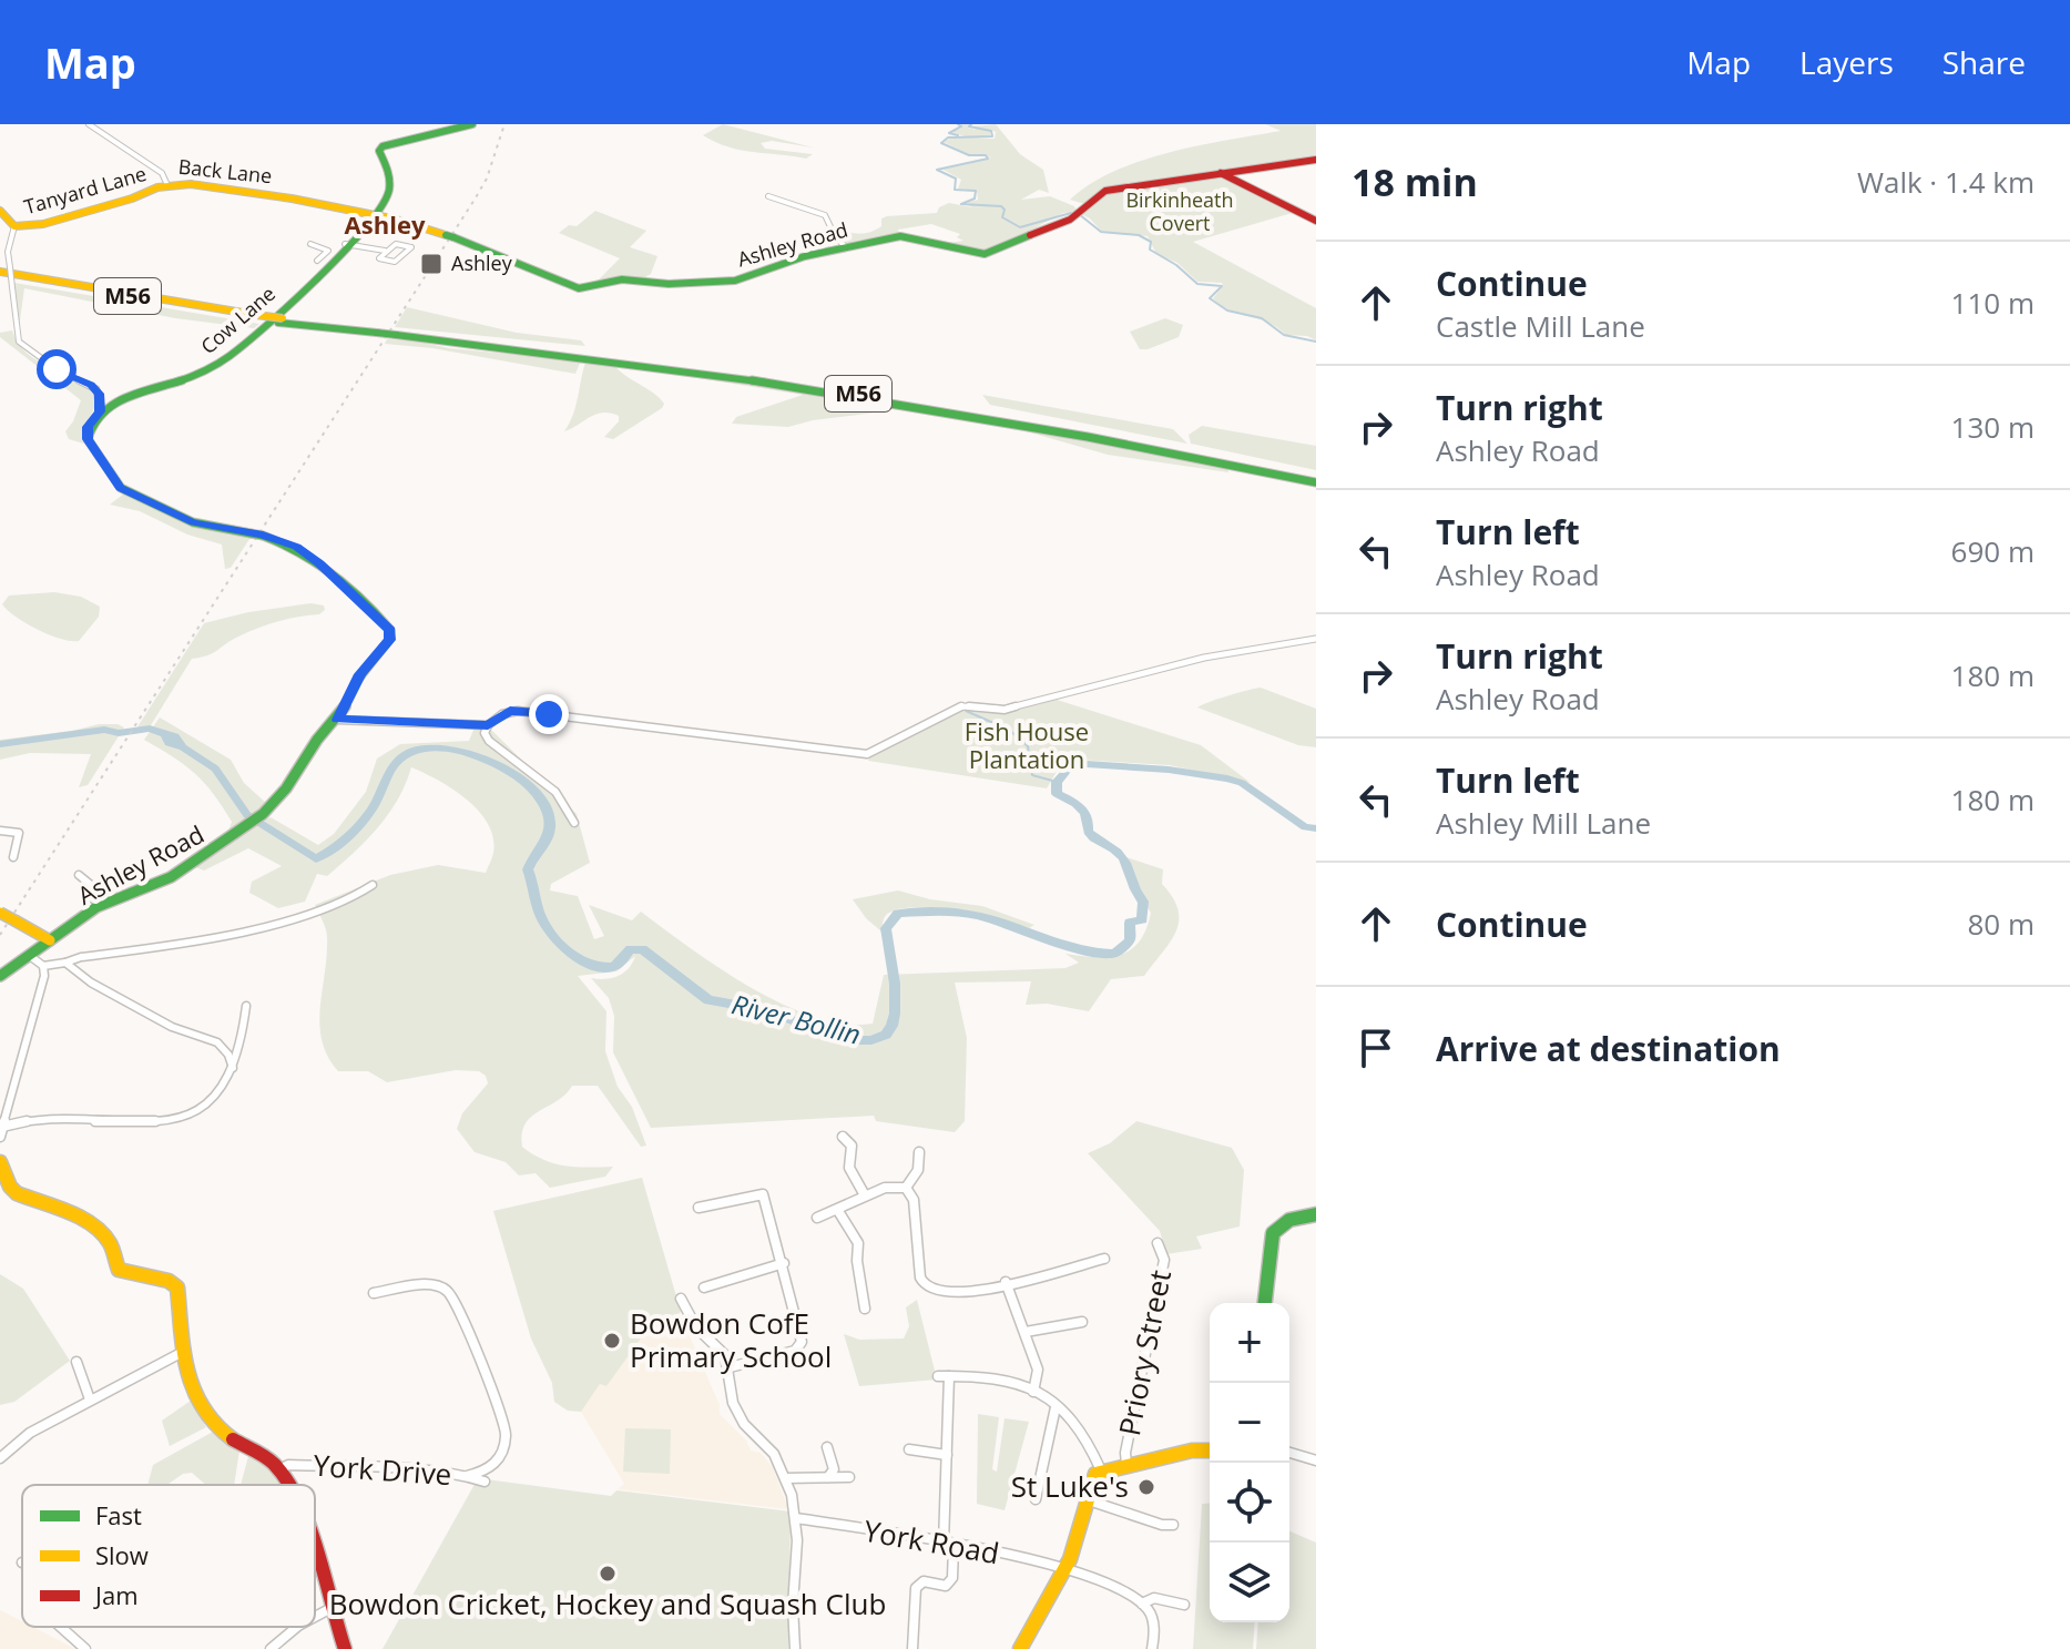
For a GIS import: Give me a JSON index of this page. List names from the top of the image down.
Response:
{
  "streets": {
    "main road": [
      "Back Lane",
      "Tanyard Lane",
      "Ashley Road",
      "M56",
      "Cow Lane"
    ],
    "street": ["Priory Street", "York Drive", "York Road"]
  },
  "crossings": [
    ["Back Lane", "Tanyard Lane"],
    ["Back Lane", "Ashley Road"],
    ["Back Lane", "Cow Lane"],
    ["Ashley Road", "Cow Lane"]
  ],
  "districts": ["Ashley"],
  "water": ["River Bollin"],
  "parks": ["Birkinheath Covert", "Fish House Plantation"],
  "places": {
    "transit": ["Ashley"],
    "other": ["Bowdon CofE Primary School", "St Luke's", "Bowdon Cricket, Hockey and Squash Club"]
  },
  "legend": ["Fast", "Slow", "Jam"],
  "page": {
    "header": "Map",
    "nav": ["Map", "Layers", "Share"],
    "heading": ["18 min", "Walk · 1.4 km"],
    "list": [
      ["Continue", "Castle Mill Lane", "110 m"],
      ["Turn right", "Ashley Road", "130 m"],
      ["Turn left", "Ashley Road", "690 m"],
      ["Turn right", "Ashley Road", "180 m"],
      ["Turn left", "Ashley Mill Lane", "180 m"],
      ["Continue", "80 m"],
      "Arrive at destination"
    ],
    "map_buttons": ["+", "−"]
  }
}
